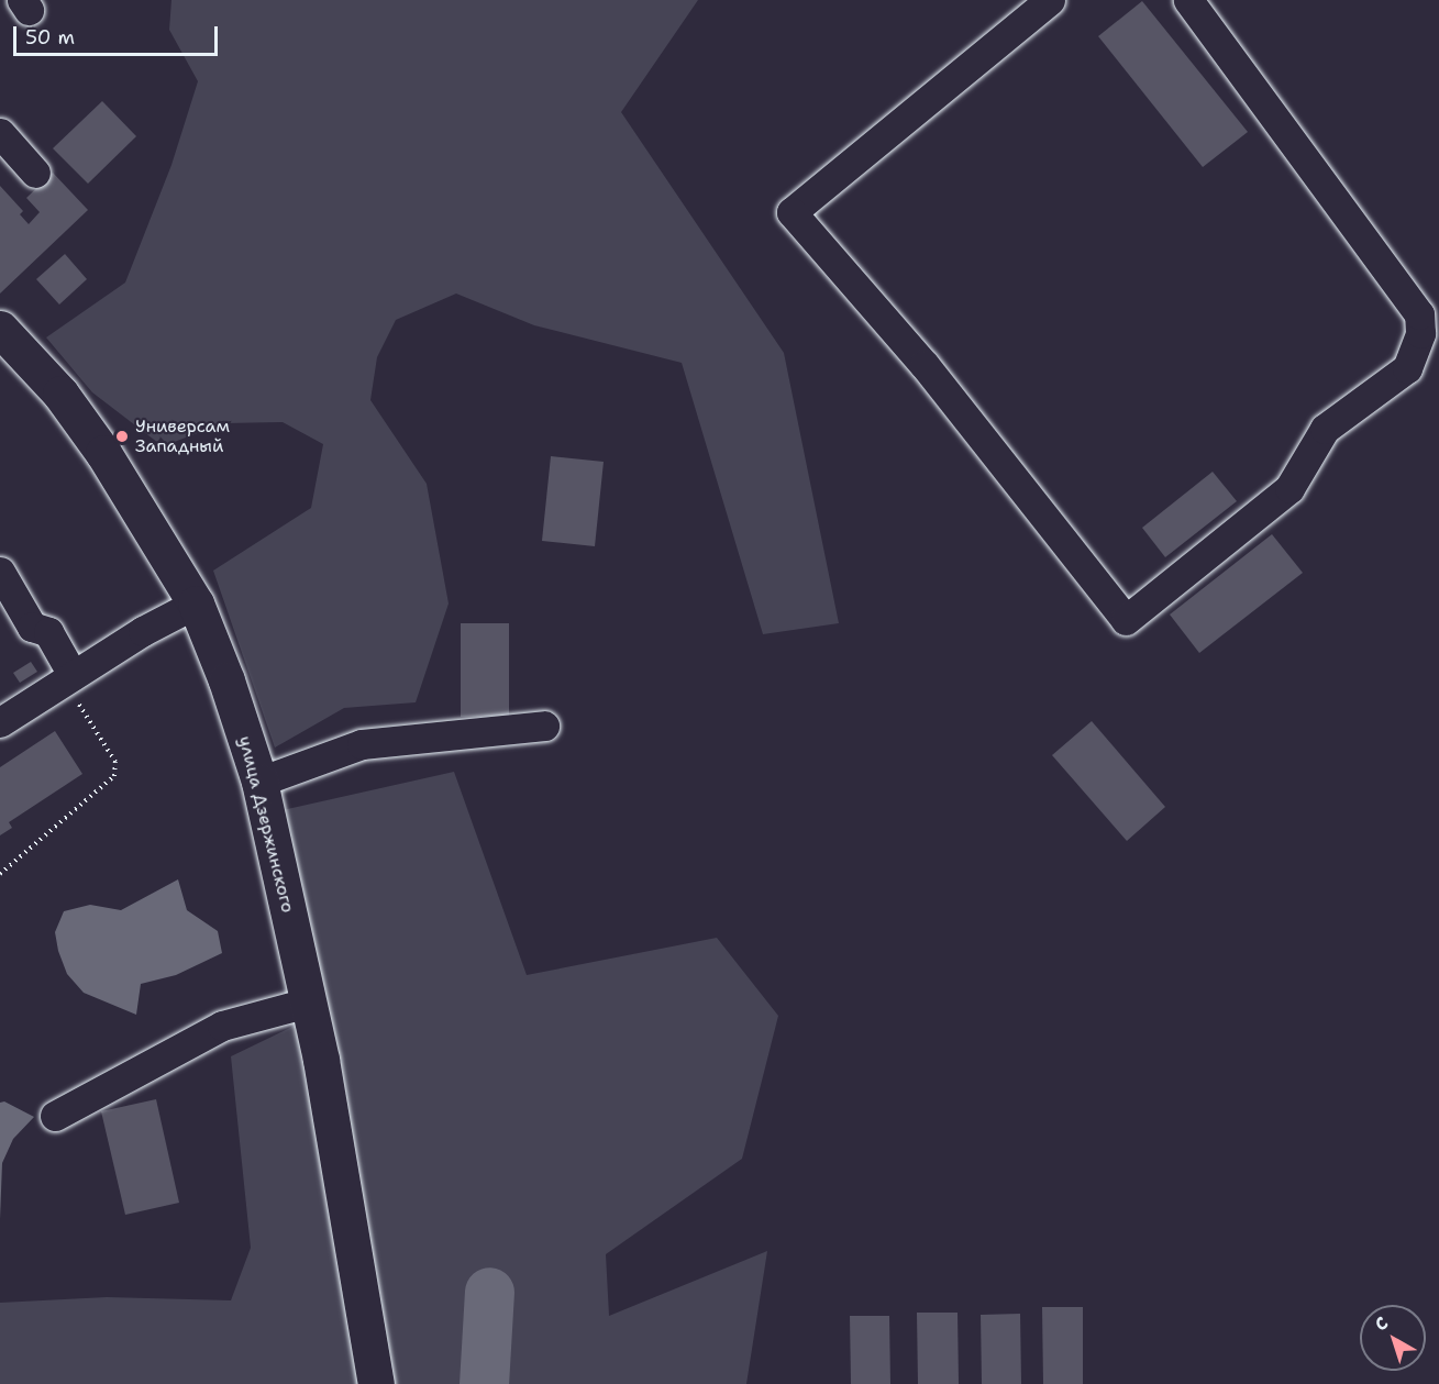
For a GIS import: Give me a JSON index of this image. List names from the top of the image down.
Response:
{
  "streets": {
    "main road": ["улица Дзержинского"]
  },
  "places": ["Универсам Западный"],
  "scale_bar": "50 m",
  "north": "top left"
}
